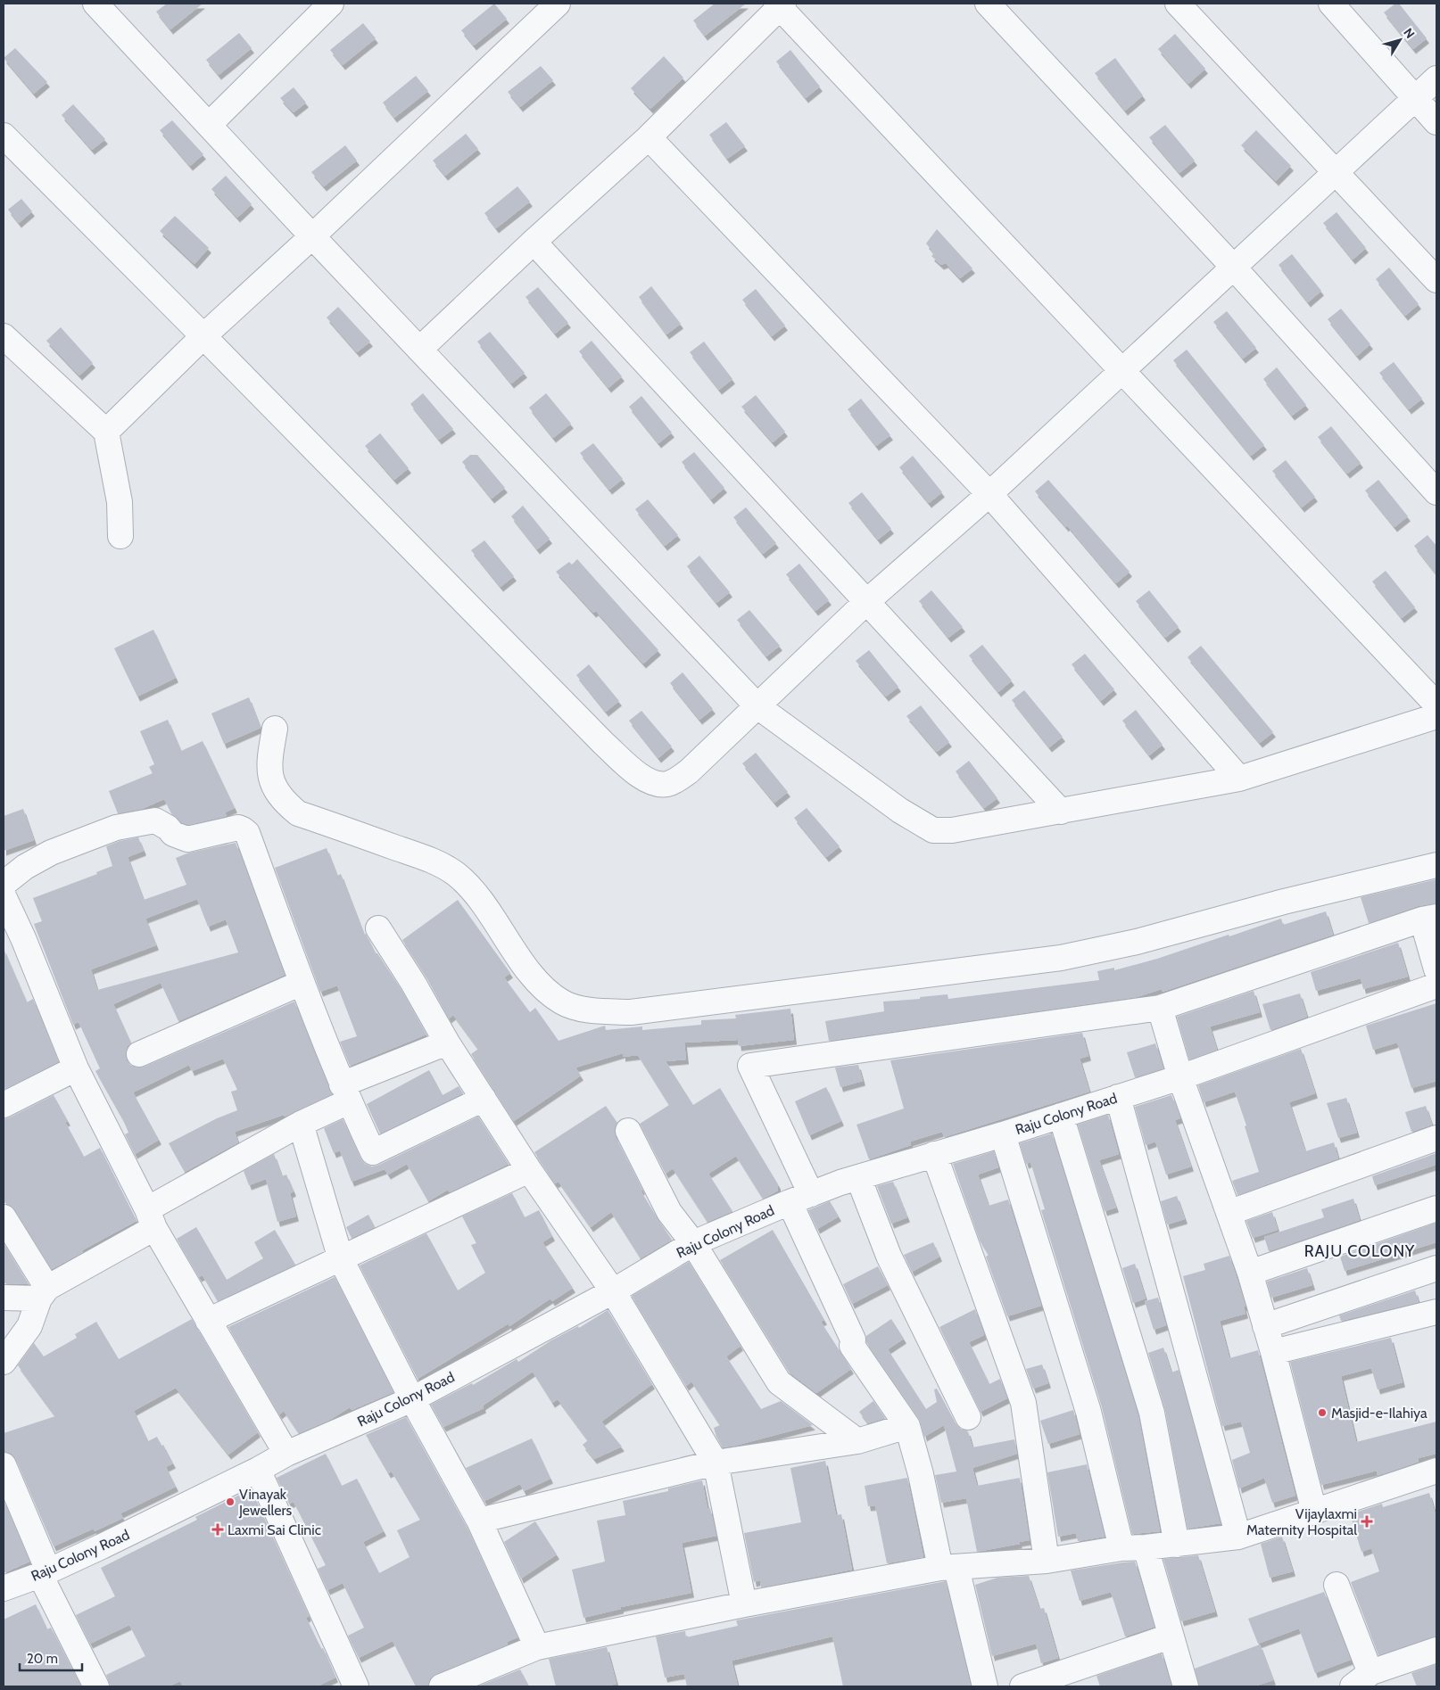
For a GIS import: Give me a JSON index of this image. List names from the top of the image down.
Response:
{
  "streets": {
    "street": ["Raju Colony Road"]
  },
  "districts": ["RAJU COLONY"],
  "places": {
    "other": ["Masjid-e-Ilahiya", "Vinayak Jewellers"],
    "health": ["Vijaylaxmi Maternity Hospital", "Laxmi Sai Clinic"]
  },
  "scale_bar": "20 m",
  "north": "top right"
}
